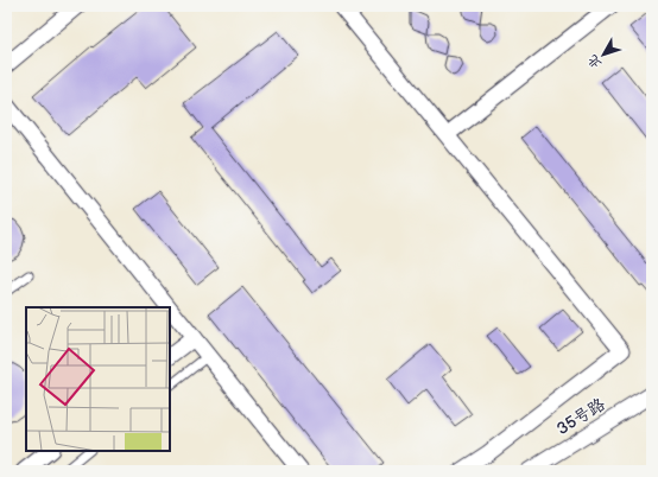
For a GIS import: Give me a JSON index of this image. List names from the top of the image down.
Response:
{
  "streets": {
    "street": ["35号路"]
  },
  "north": "bottom left"
}
